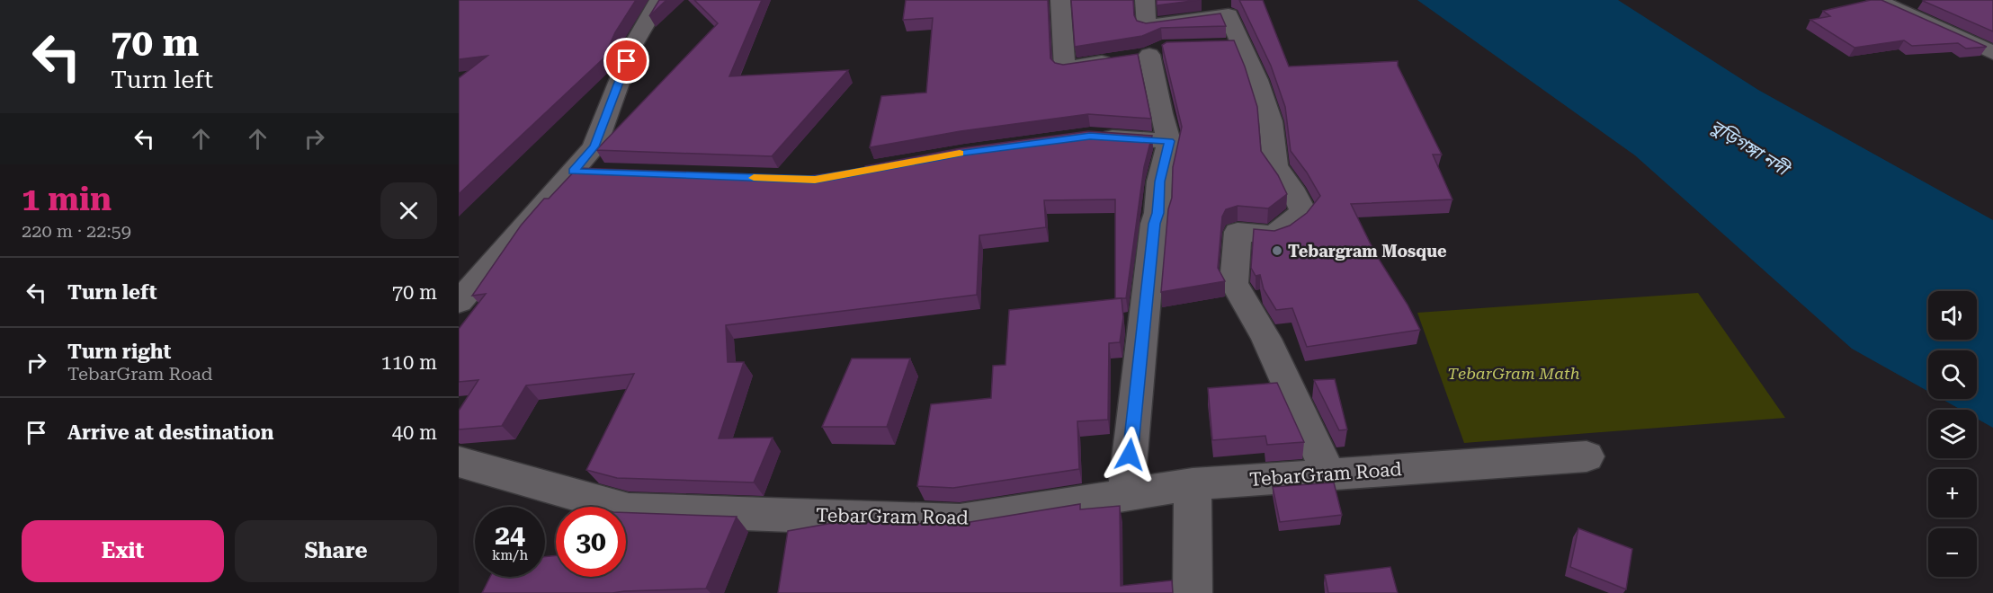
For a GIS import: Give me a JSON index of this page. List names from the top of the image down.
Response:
{
  "streets": {
    "street": ["TebarGram Road"]
  },
  "water": ["বুড়িগঙ্গা নদী"],
  "parks": ["TebarGram Math"],
  "places": ["Tebargram Mosque"],
  "page": {
    "turn": ["70 m", "Turn left"],
    "heading": ["1 min", "220 m · 22:59"],
    "list": [
      {
        "name": "Turn left",
        "value": "70 m"
      },
      {
        "name": "Turn right",
        "note": "TebarGram Road",
        "value": "110 m"
      },
      {
        "name": "Arrive at destination",
        "value": "40 m"
      }
    ],
    "map_buttons": ["+", "−"],
    "speed": "24 km/h",
    "limit": "30",
    "buttons": ["Exit", "Share"]
  }
}
